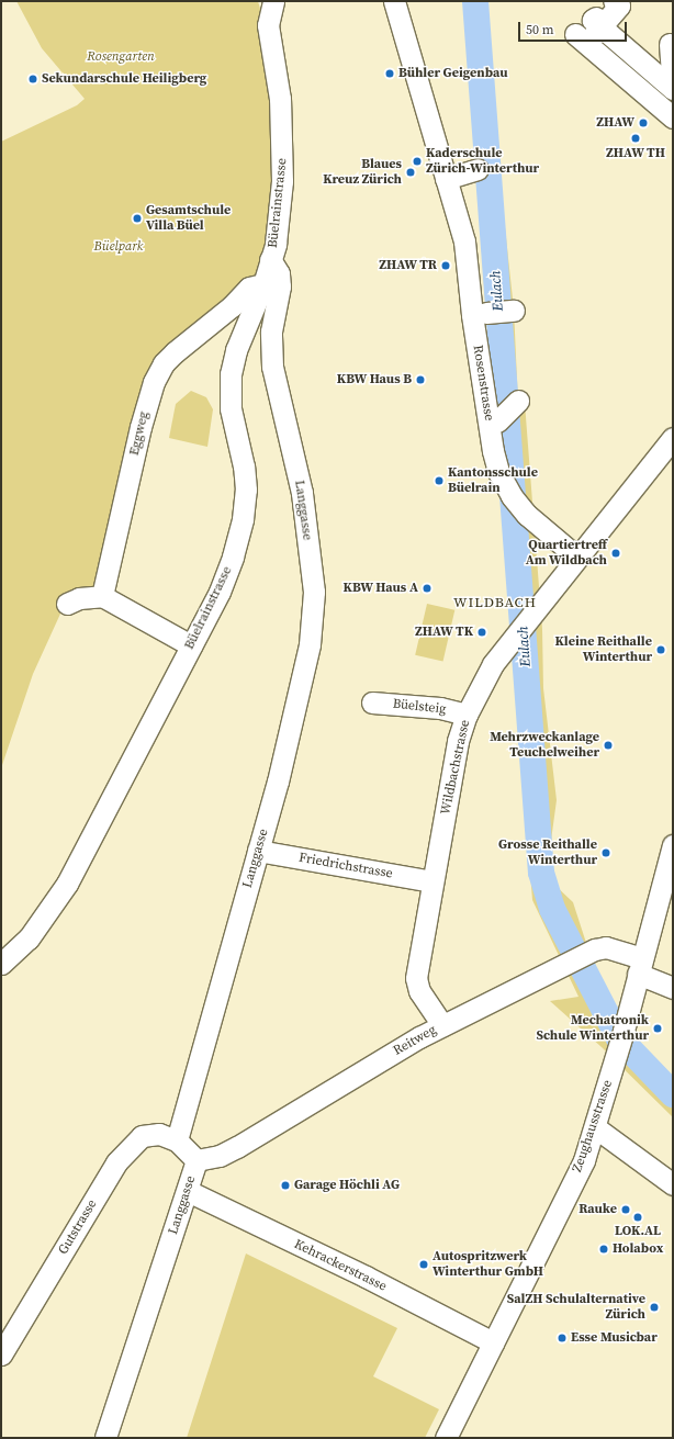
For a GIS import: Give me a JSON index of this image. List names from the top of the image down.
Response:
{
  "streets": {
    "street": [
      "Büelrainstrasse",
      "Rosenstrasse",
      "Eggweg",
      "Langgasse",
      "Büelsteig",
      "Wildbachstrasse",
      "Friedrichstrasse",
      "Reitweg",
      "Zeughausstrasse",
      "Gutstrasse",
      "Kehrackerstrasse"
    ]
  },
  "crossings": [
    ["Büelrainstrasse", "Eggweg"],
    ["Büelrainstrasse", "Langgasse"],
    ["Rosenstrasse", "Wildbachstrasse"],
    ["Langgasse", "Friedrichstrasse"],
    ["Langgasse", "Reitweg"],
    ["Langgasse", "Gutstrasse"],
    ["Langgasse", "Kehrackerstrasse"],
    ["Büelsteig", "Wildbachstrasse"],
    ["Wildbachstrasse", "Friedrichstrasse"],
    ["Wildbachstrasse", "Reitweg"],
    ["Reitweg", "Zeughausstrasse"],
    ["Zeughausstrasse", "Kehrackerstrasse"]
  ],
  "districts": ["WILDBACH"],
  "water": ["Eulach"],
  "parks": ["Rosengarten", "Büelpark"],
  "places": [
    "Bühler Geigenbau",
    "Sekundarschule Heiligberg",
    "ZHAW",
    "ZHAW TH",
    "Kaderschule Zürich-Winterthur",
    "Blaues Kreuz Zürich",
    "Gesamtschule Villa Büel",
    "ZHAW TR",
    "KBW Haus B",
    "Kantonsschule Büelrain",
    "Quartiertreff Am Wildbach",
    "KBW Haus A",
    "ZHAW TK",
    "Kleine Reithalle Winterthur",
    "Mehrzweckanlage Teuchelweiher",
    "Grosse Reithalle Winterthur",
    "Mechatronik Schule Winterthur",
    "Garage Höchli AG",
    "Rauke",
    "LOK.AL",
    "Holabox",
    "Autospritzwerk Winterthur GmbH",
    "SalZH Schulalternative Zürich",
    "Esse Musicbar"
  ],
  "scale_bar": "50 m"
}
